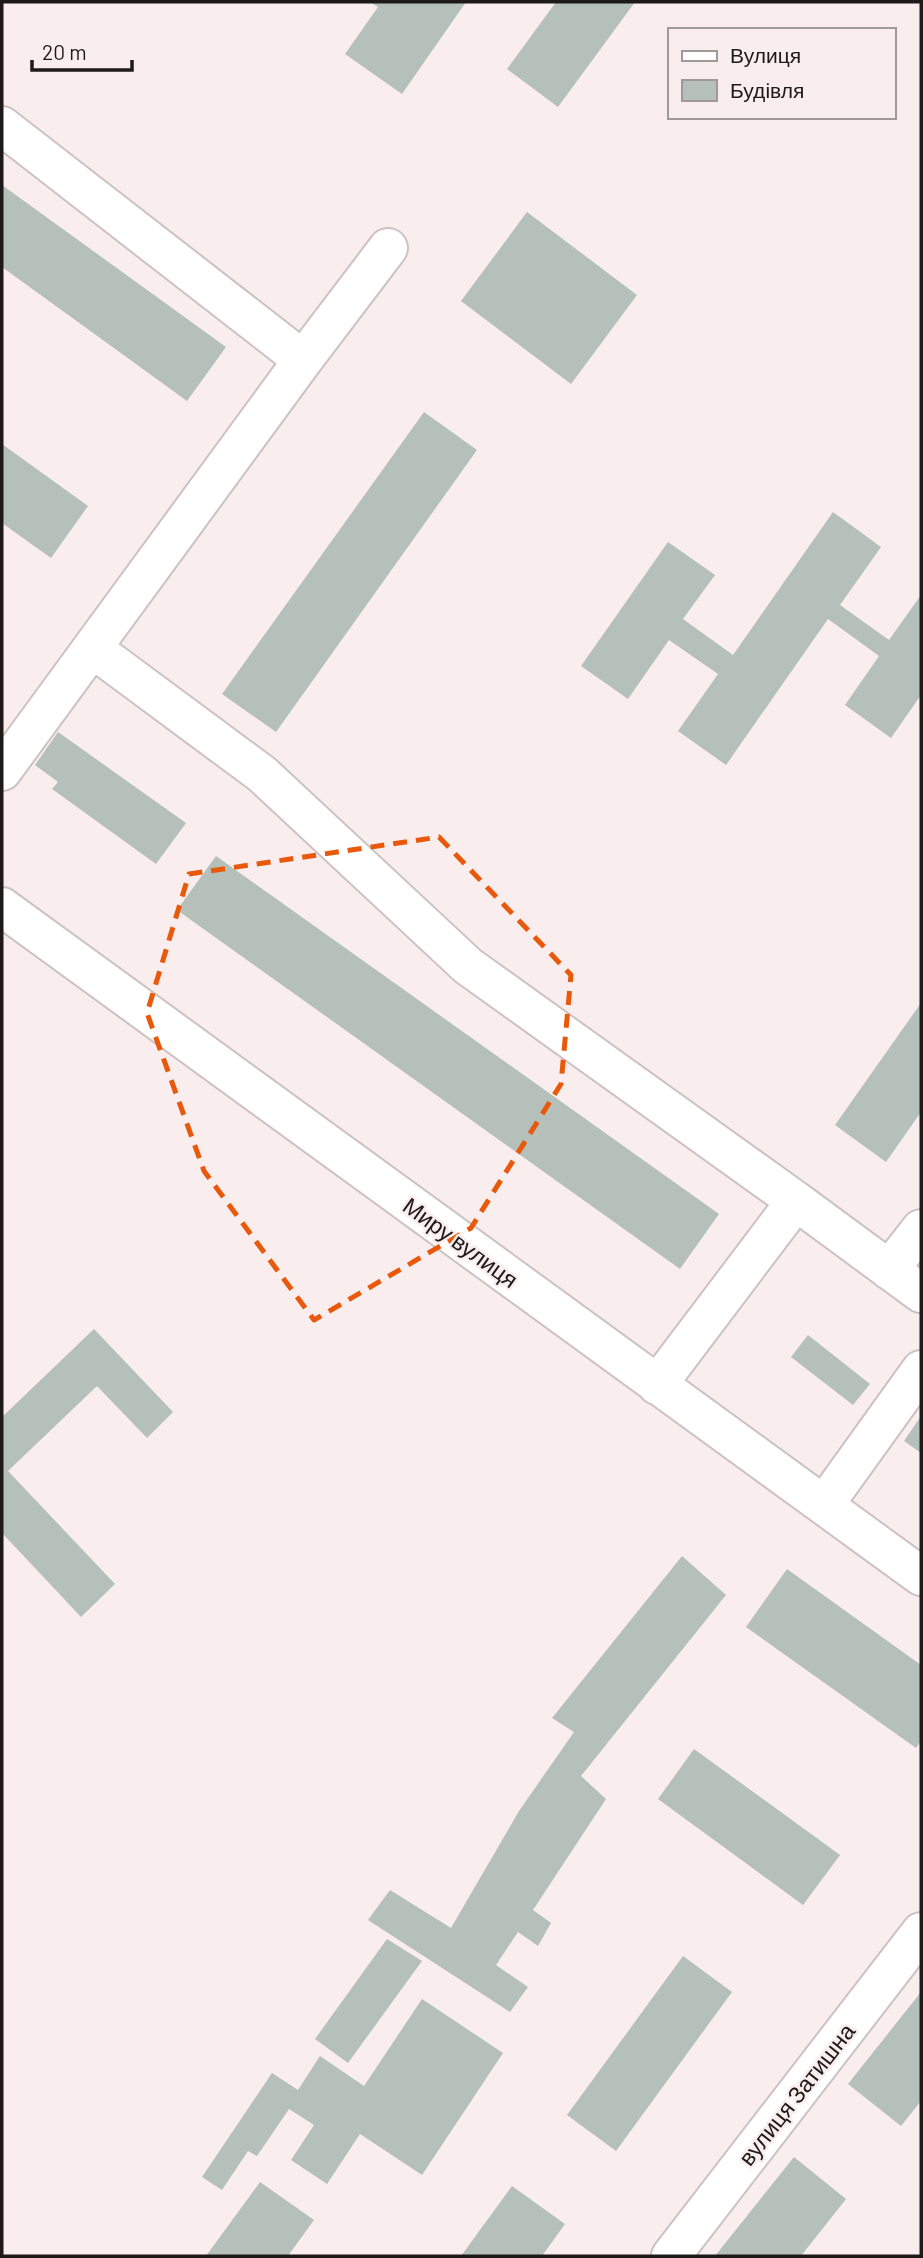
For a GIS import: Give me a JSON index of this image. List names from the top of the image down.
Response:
{
  "streets": {
    "street": ["Миру вулиця", "вулиця Затишна"]
  },
  "legend": ["Вулиця", "Будівля"],
  "scale_bar": "20 m"
}
